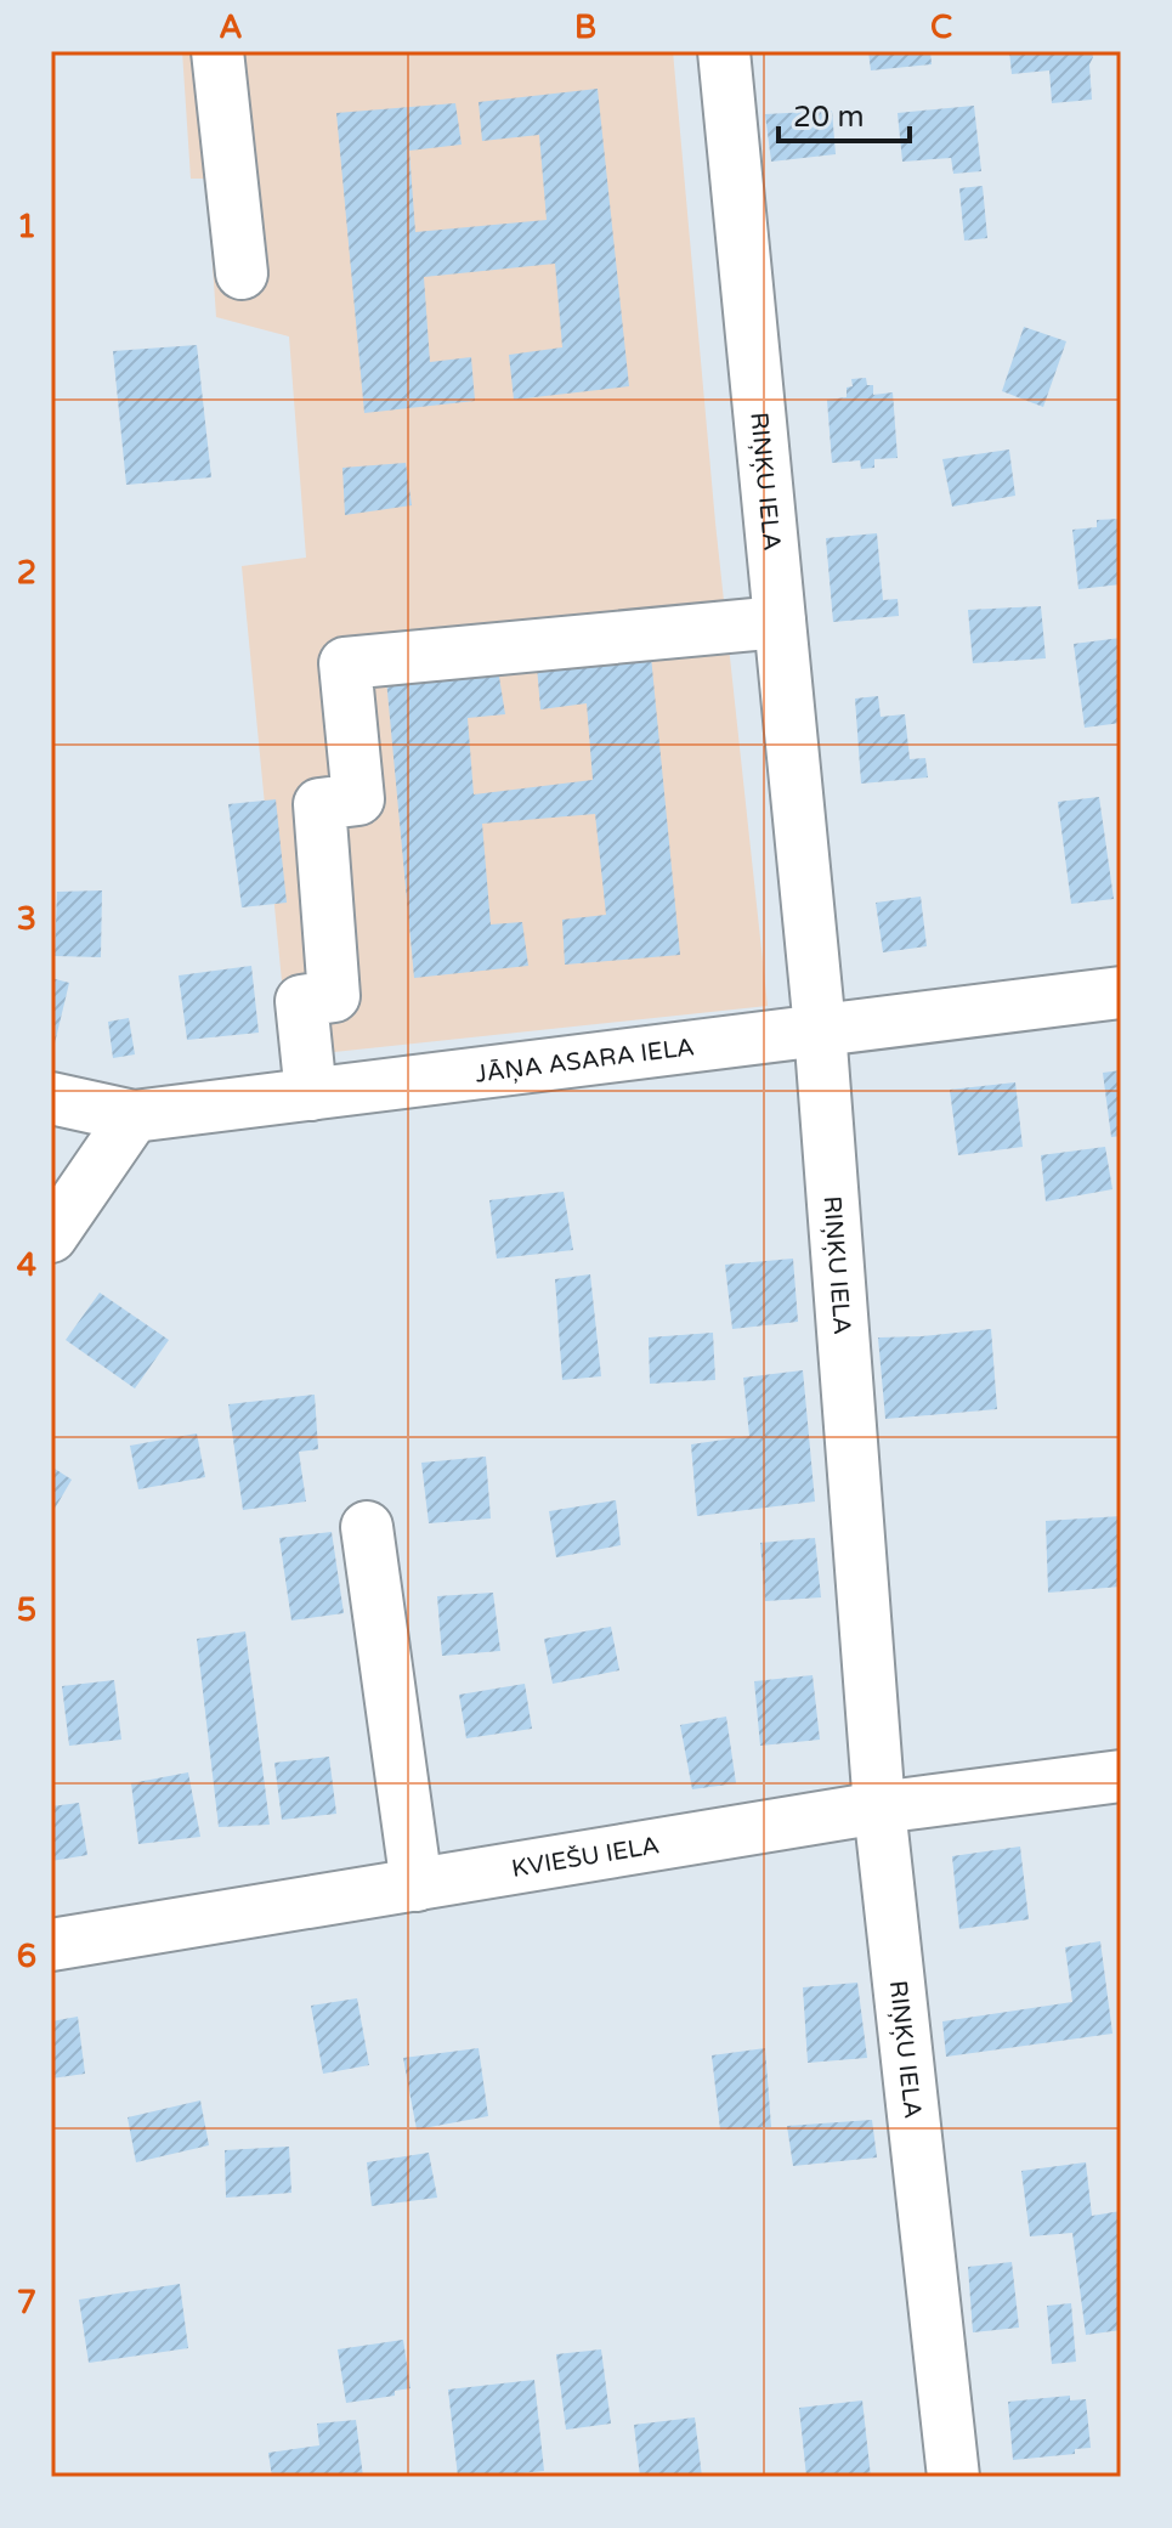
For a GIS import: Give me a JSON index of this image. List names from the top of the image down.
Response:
{
  "streets": {
    "street": ["RIŅĶU IELA", "JĀŅA ASARA IELA", "KVIEŠU IELA"]
  },
  "crossings": [
    ["RIŅĶU IELA", "JĀŅA ASARA IELA"],
    ["RIŅĶU IELA", "KVIEŠU IELA"]
  ],
  "scale_bar": "20 m",
  "grid": {
    "columns": ["A", "B", "C"],
    "rows": [
      "1",
      "2",
      "3",
      "4",
      "5",
      "6",
      "7"
    ]
  }
}
